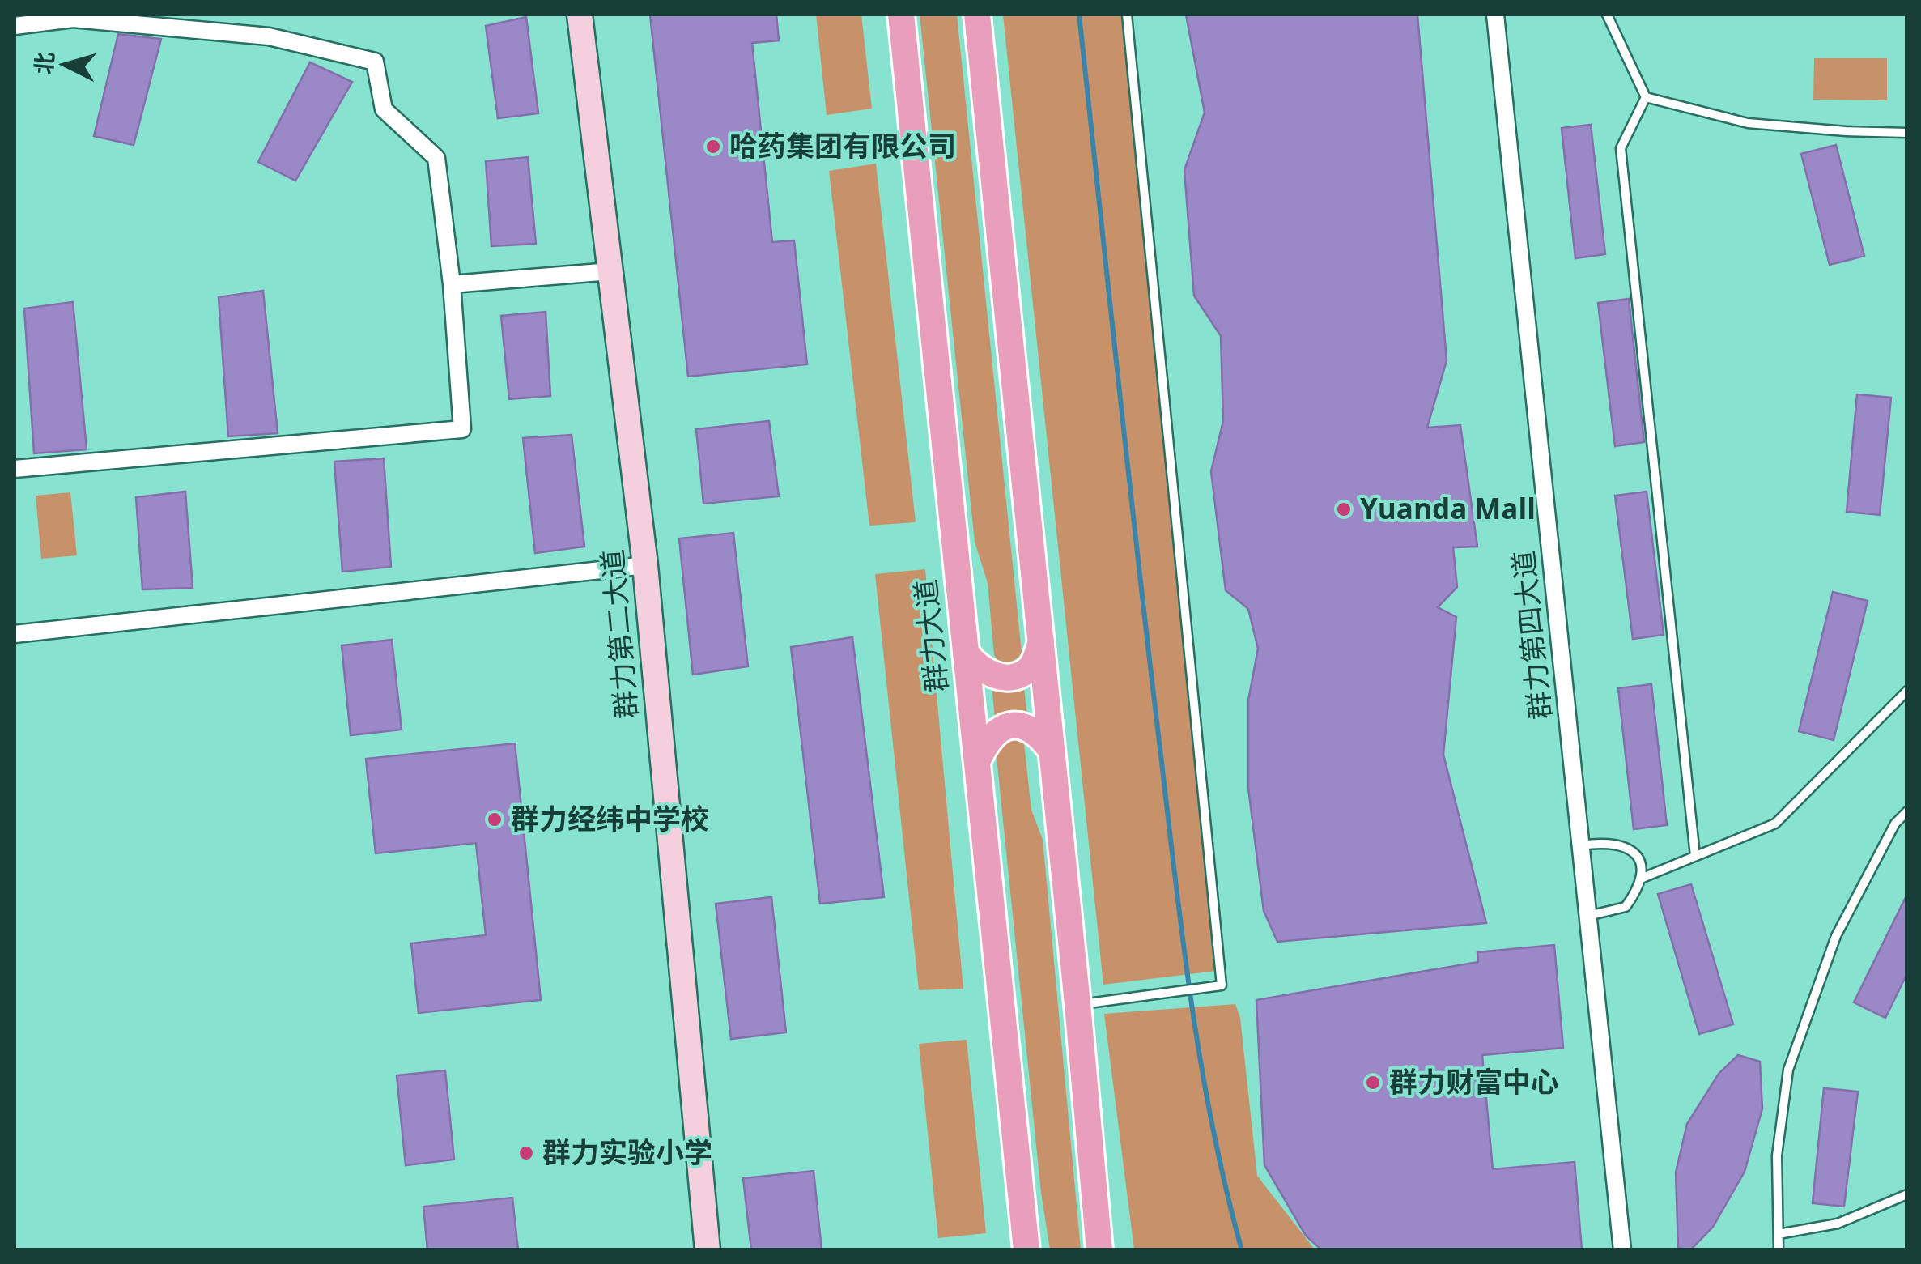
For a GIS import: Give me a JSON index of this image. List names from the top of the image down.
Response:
{
  "streets": {
    "main road": ["群力第二大道", "群力大道"],
    "street": ["群力第四大道"]
  },
  "places": [
    "哈药集团有限公司",
    "Yuanda Mall",
    "群力经纬中学校",
    "群力财富中心",
    "群力实验小学"
  ],
  "north": "left"
}
